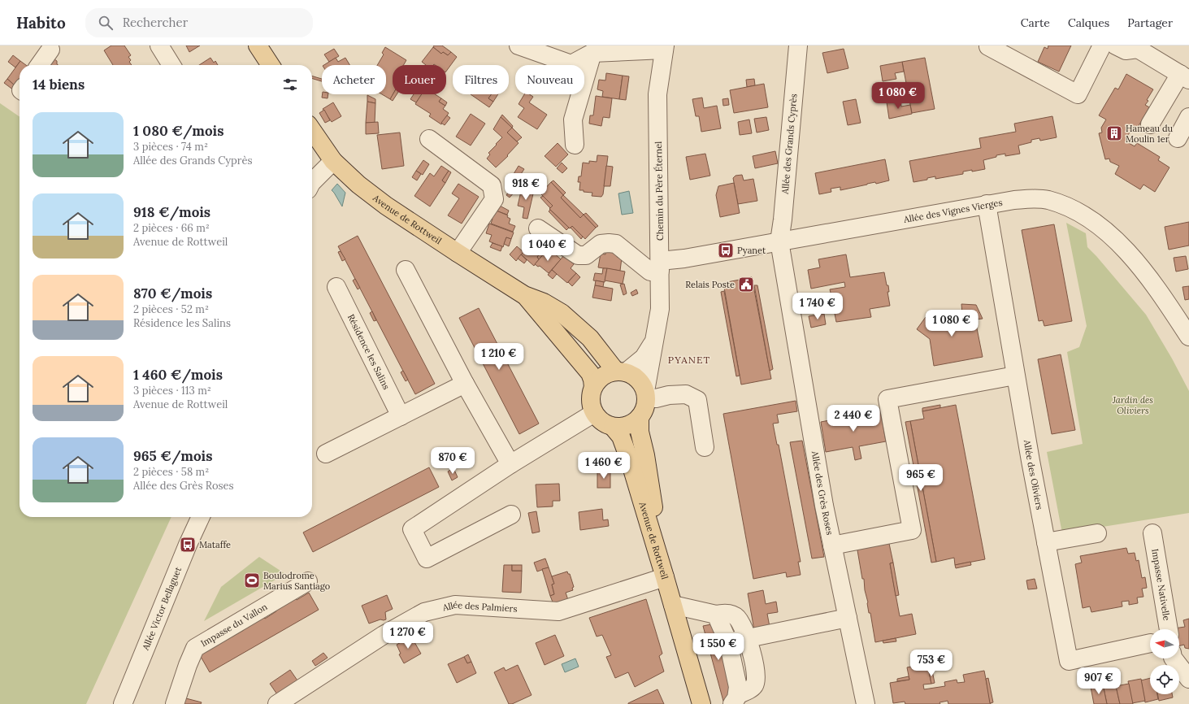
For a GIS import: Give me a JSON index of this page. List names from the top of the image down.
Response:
{
  "streets": {
    "main road": ["Avenue de Rottweil"],
    "street": [
      "Allée des Grands Cyprès",
      "Chemin du Père Éternel",
      "Allée des Vignes Vierges",
      "Résidence les Salins",
      "Allée des Oliviers",
      "Allée des Grès Roses",
      "Impasse Nativelle",
      "Allée Victor Bellaguet",
      "Allée des Palmiers",
      "Impasse du Vallon"
    ]
  },
  "crossings": [
    ["Allée des Grands Cyprès", "Allée des Vignes Vierges"],
    ["Allée des Grands Cyprès", "Allée des Grès Roses"],
    ["Chemin du Père Éternel", "Allée des Vignes Vierges"],
    ["Chemin du Père Éternel", "Avenue de Rottweil"],
    ["Allée des Vignes Vierges", "Allée des Oliviers"],
    ["Allée des Vignes Vierges", "Allée des Grès Roses"],
    ["Avenue de Rottweil", "Allée des Palmiers"]
  ],
  "districts": ["PYANET"],
  "parks": ["Jardin des Oliviers"],
  "places": {
    "building": ["Hameau du Moulin 1er"],
    "bus stop": ["Pyanet", "Mataffe"],
    "public building": ["Relais Poste"],
    "sports": ["Boulodrome Marius Santiago"]
  },
  "north": "left",
  "page": {
    "header": "Habito",
    "search": "Rechercher",
    "nav": ["Carte", "Calques", "Partager"],
    "chip": [
      "Acheter",
      "Louer",
      "Filtres",
      "Nouveau"
    ],
    "heading": "14 biens",
    "price": [
      "1 080 €",
      "918 €",
      "1 040 €",
      "1 740 €",
      "1 080 €",
      "1 210 €",
      "2 440 €",
      "870 €",
      "1 460 €",
      "965 €",
      "1 270 €",
      "1 550 €",
      "753 €",
      "907 €"
    ],
    "list": [
      {
        "name": "1 080 €/mois",
        "note": "3 pièces · 74 m² · Allée des Grands Cyprès"
      },
      {
        "name": "918 €/mois",
        "note": "2 pièces · 66 m² · Avenue de Rottweil"
      },
      {
        "name": "870 €/mois",
        "note": "2 pièces · 52 m² · Résidence les Salins"
      },
      {
        "name": "1 460 €/mois",
        "note": "3 pièces · 113 m² · Avenue de Rottweil"
      },
      {
        "name": "965 €/mois",
        "note": "2 pièces · 58 m² · Allée des Grès Roses"
      }
    ]
  }
}
